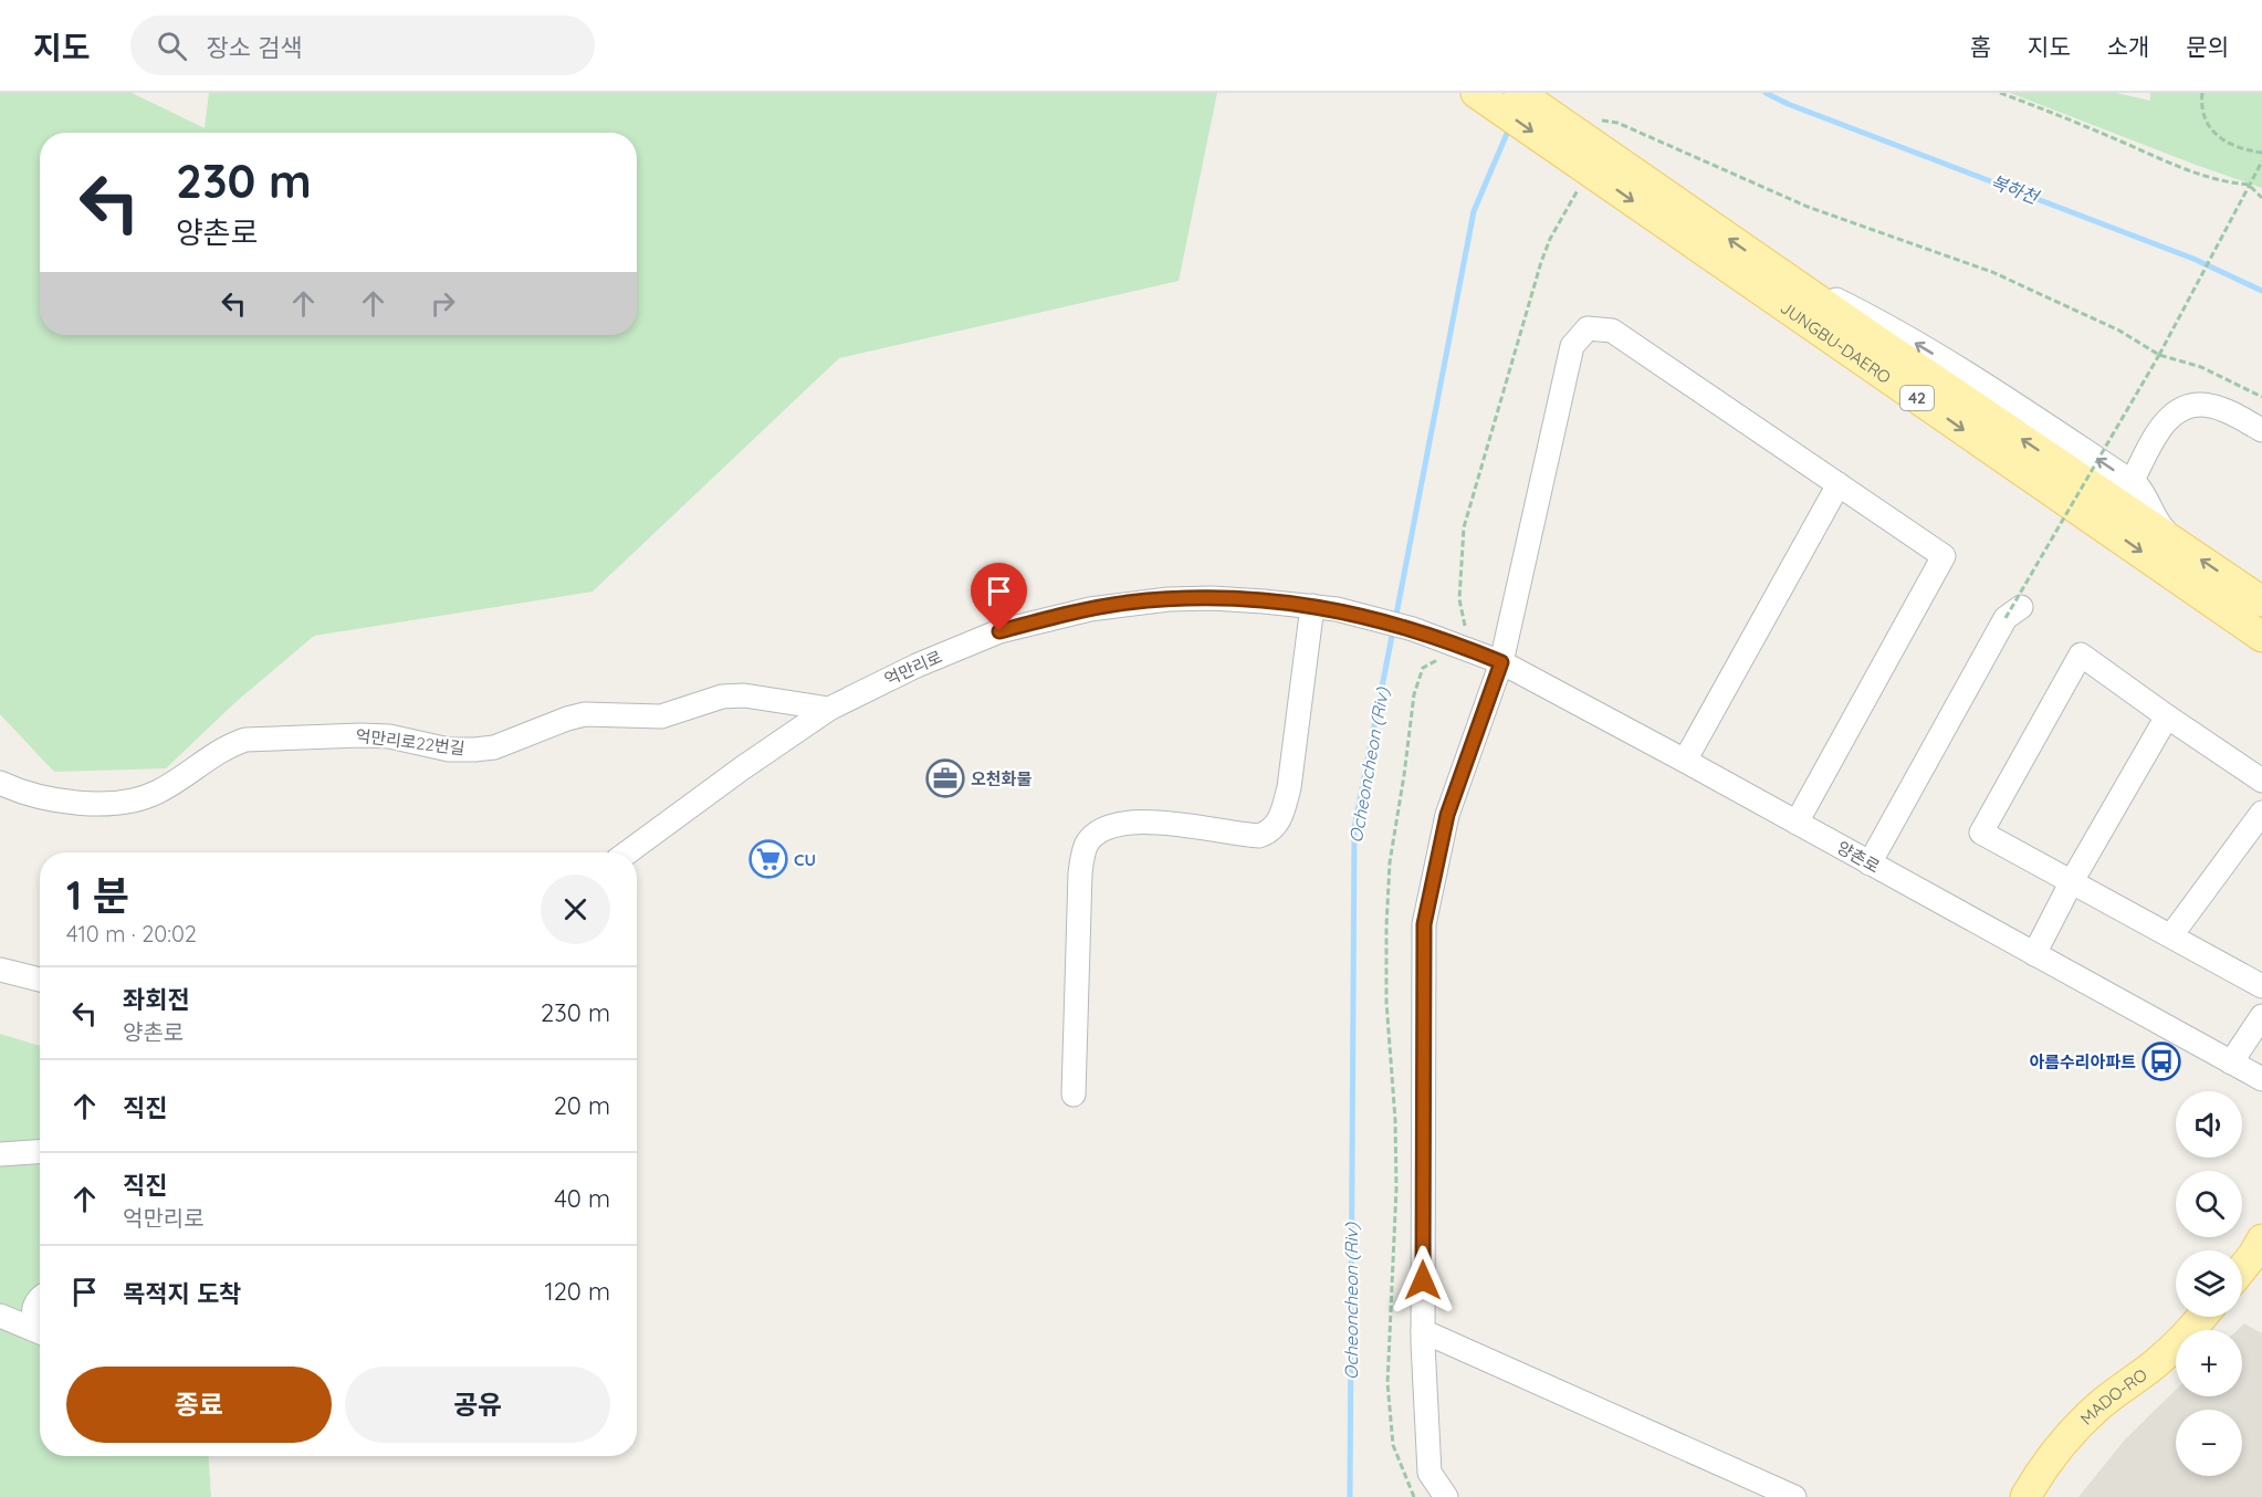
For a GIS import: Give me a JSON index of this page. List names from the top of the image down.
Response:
{
  "streets": {
    "main road": ["JUNGBU-DAERO", "42", "MADO-RO"],
    "street": ["억만리로", "억만리로22번길", "양촌로"]
  },
  "crossings": [
    ["JUNGBU-DAERO", "42"],
    ["억만리로", "억만리로22번길"],
    ["억만리로", "양촌로"]
  ],
  "water": ["복하천", "Ocheoncheon (Riv)"],
  "places": {
    "office": ["오천화물"],
    "supermarket": ["CU"],
    "bus stop": ["아름수리아파트"]
  },
  "page": {
    "header": "지도",
    "search": "장소 검색",
    "nav": [
      "홈",
      "지도",
      "소개",
      "문의"
    ],
    "turn": ["230 m", "양촌로"],
    "heading": ["1 분", "410 m · 20:02"],
    "list": [
      {
        "name": "좌회전",
        "note": "양촌로",
        "value": "230 m"
      },
      {
        "name": "직진",
        "value": "20 m"
      },
      {
        "name": "직진",
        "note": "억만리로",
        "value": "40 m"
      },
      {
        "name": "목적지 도착",
        "value": "120 m"
      }
    ],
    "map_buttons": ["+", "−"],
    "buttons": ["종료", "공유"]
  }
}
